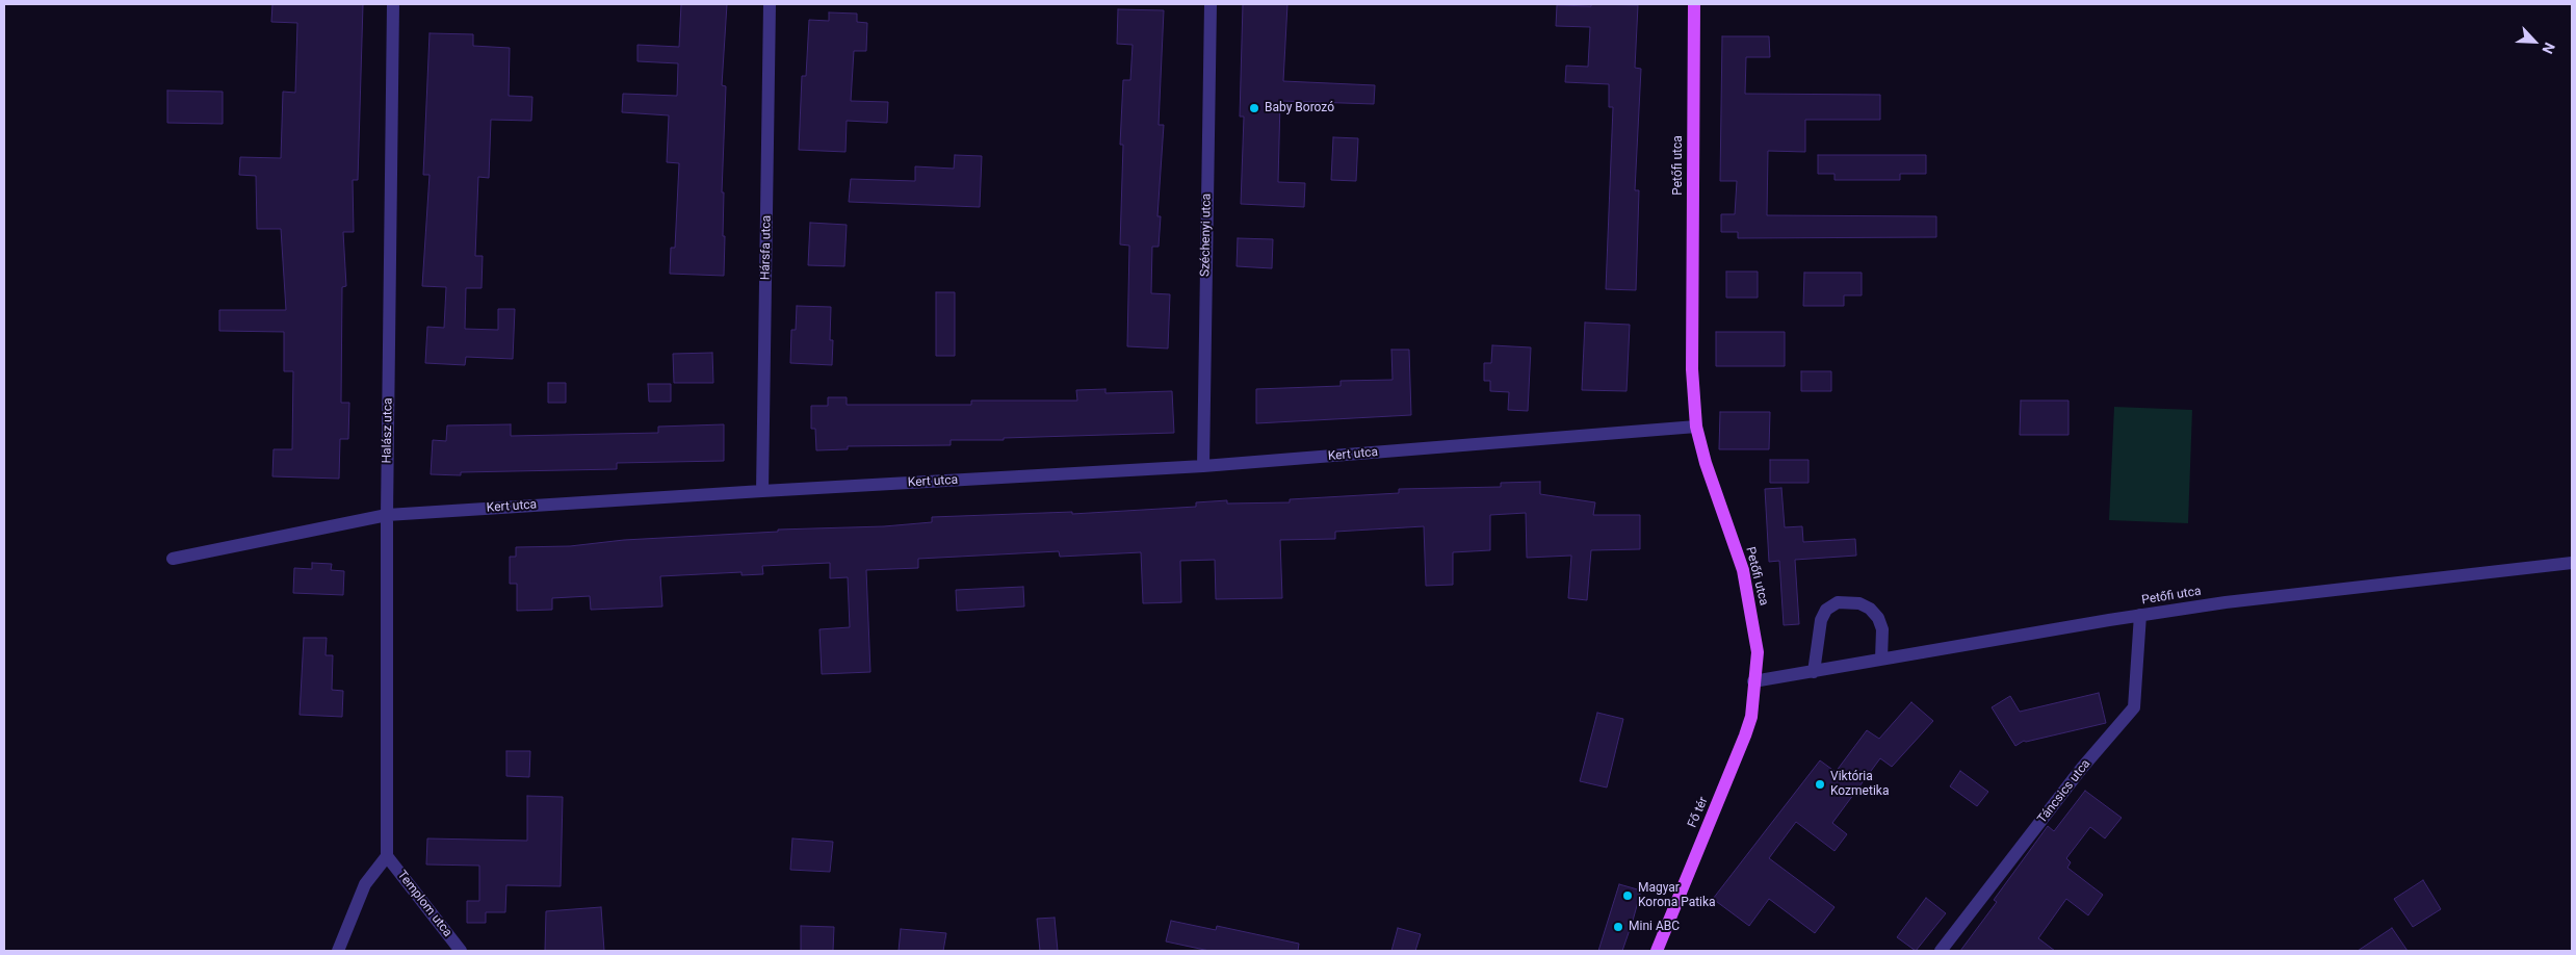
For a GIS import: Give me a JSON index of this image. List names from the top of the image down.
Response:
{
  "streets": {
    "main road": ["Petőfi utca", "Fő tér"],
    "street": [
      "Széchenyi utca",
      "Hársfa utca",
      "Halász utca",
      "Kert utca",
      "Táncsics utca",
      "Templom utca"
    ]
  },
  "crossings": [
    ["Petőfi utca", "Kert utca"],
    ["Petőfi utca", "Táncsics utca"],
    ["Petőfi utca", "Fő tér"],
    ["Széchenyi utca", "Kert utca"],
    ["Hársfa utca", "Kert utca"],
    ["Halász utca", "Kert utca"],
    ["Halász utca", "Templom utca"]
  ],
  "places": [
    "Baby Borozó",
    "Viktória Kozmetika",
    "Magyar Korona Patika",
    "Mini ABC"
  ],
  "north": "bottom right"
}
